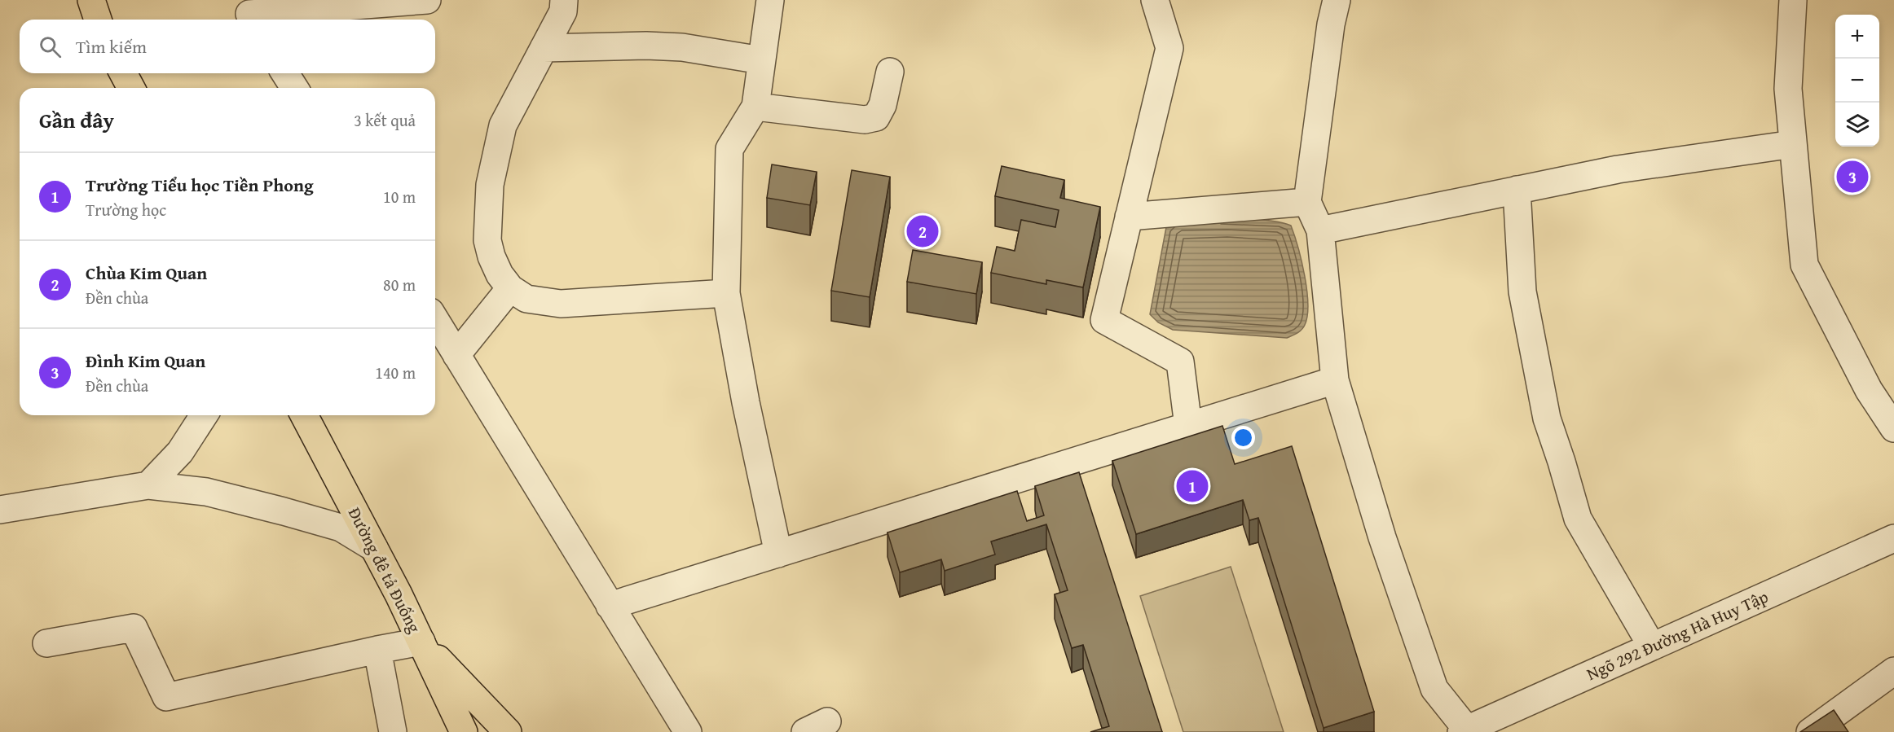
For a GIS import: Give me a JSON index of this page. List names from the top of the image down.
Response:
{
  "streets": {
    "main road": ["Đường đê tả Đuống"],
    "street": ["Ngõ 292 Đường Hà Huy Tập"]
  },
  "page": {
    "map_buttons": ["+", "−"],
    "search": "Tìm kiếm",
    "heading": ["Gần đây", "3 kết quả"],
    "list": [
      {
        "mark": "1",
        "name": "Trường Tiểu học Tiền Phong",
        "note": "Trường học",
        "value": "10 m"
      },
      {
        "mark": "2",
        "name": "Chùa Kim Quan",
        "note": "Đền chùa",
        "value": "80 m"
      },
      {
        "mark": "3",
        "name": "Đình Kim Quan",
        "note": "Đền chùa",
        "value": "140 m"
      }
    ],
    "pins": ["3", "2", "1"]
  }
}
